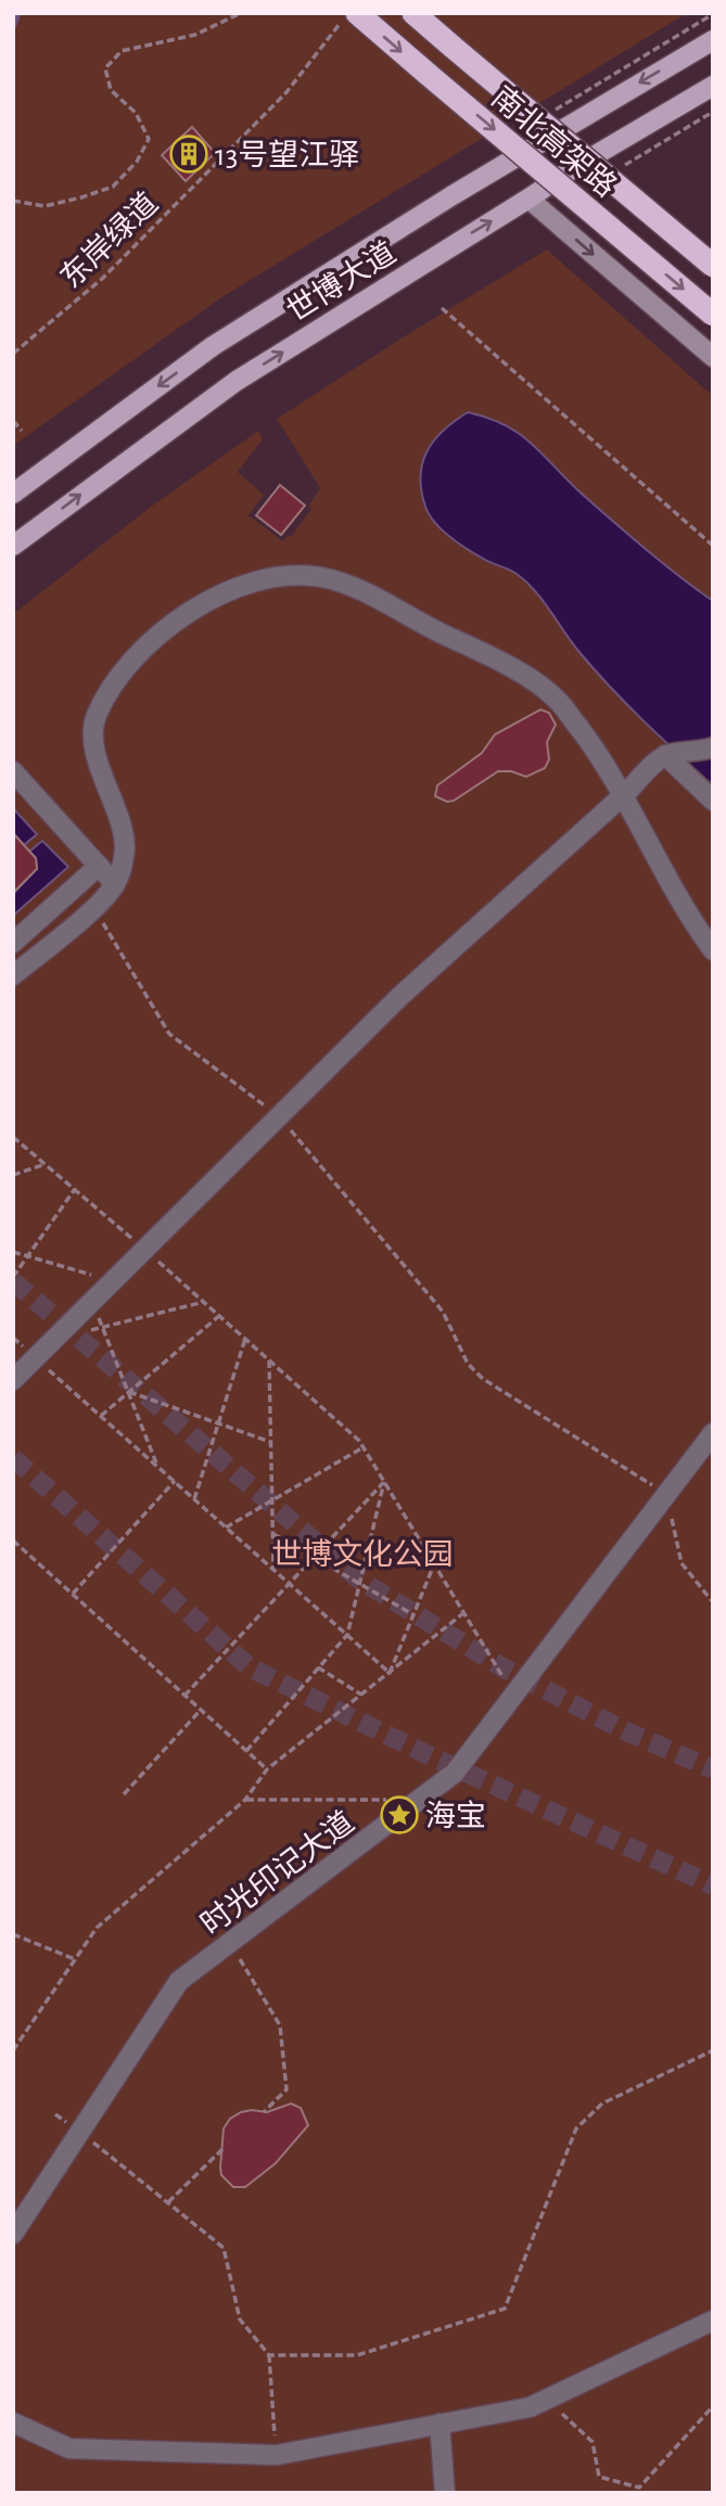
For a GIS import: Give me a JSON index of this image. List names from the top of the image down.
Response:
{
  "streets": {
    "highway": ["南北高架路"],
    "main road": ["世博大道"],
    "street": ["时光印记大道"],
    "path": ["东岸绿道"]
  },
  "parks": ["世博文化公园"],
  "places": {
    "building": ["13号望江驿"],
    "place": ["海宝"]
  }
}
